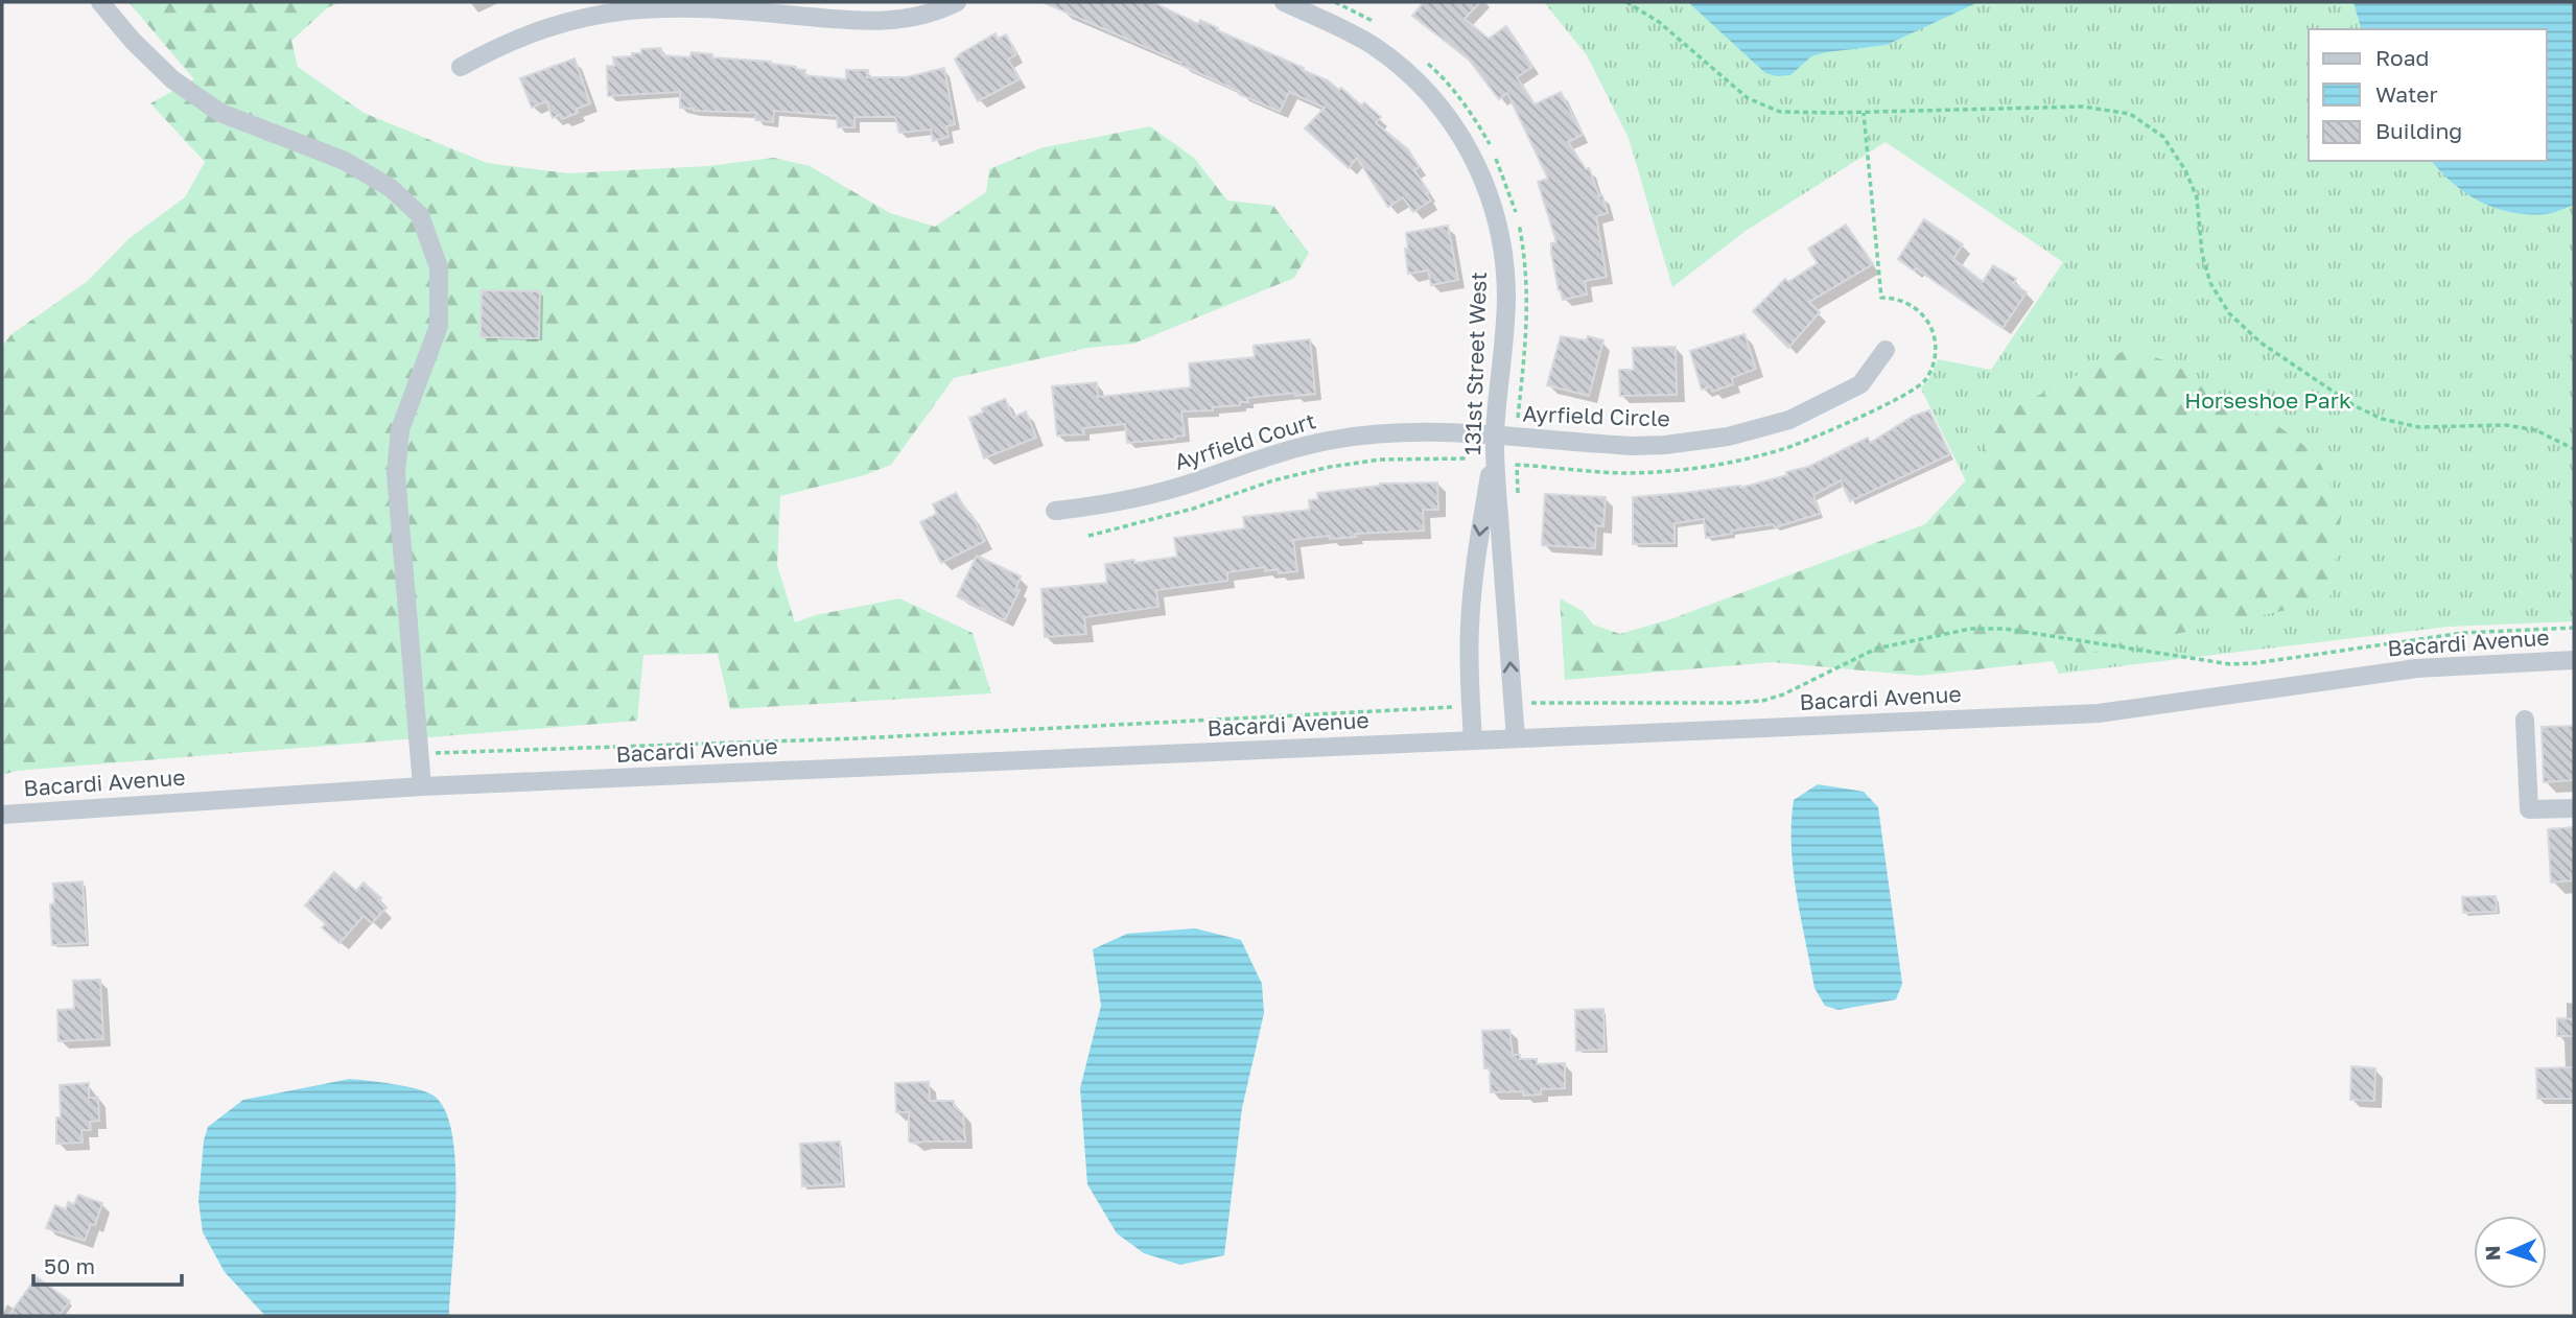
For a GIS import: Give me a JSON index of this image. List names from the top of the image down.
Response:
{
  "streets": {
    "street": [
      "131st Street West",
      "Ayrfield Circle",
      "Ayrfield Court",
      "Bacardi Avenue"
    ]
  },
  "crossings": [
    ["131st Street West", "Ayrfield Circle"],
    ["131st Street West", "Ayrfield Court"],
    ["131st Street West", "Bacardi Avenue"],
    ["Ayrfield Circle", "Ayrfield Court"]
  ],
  "parks": ["Horseshoe Park"],
  "legend": ["Road", "Water", "Building"],
  "scale_bar": "50 m",
  "north": "left"
}
